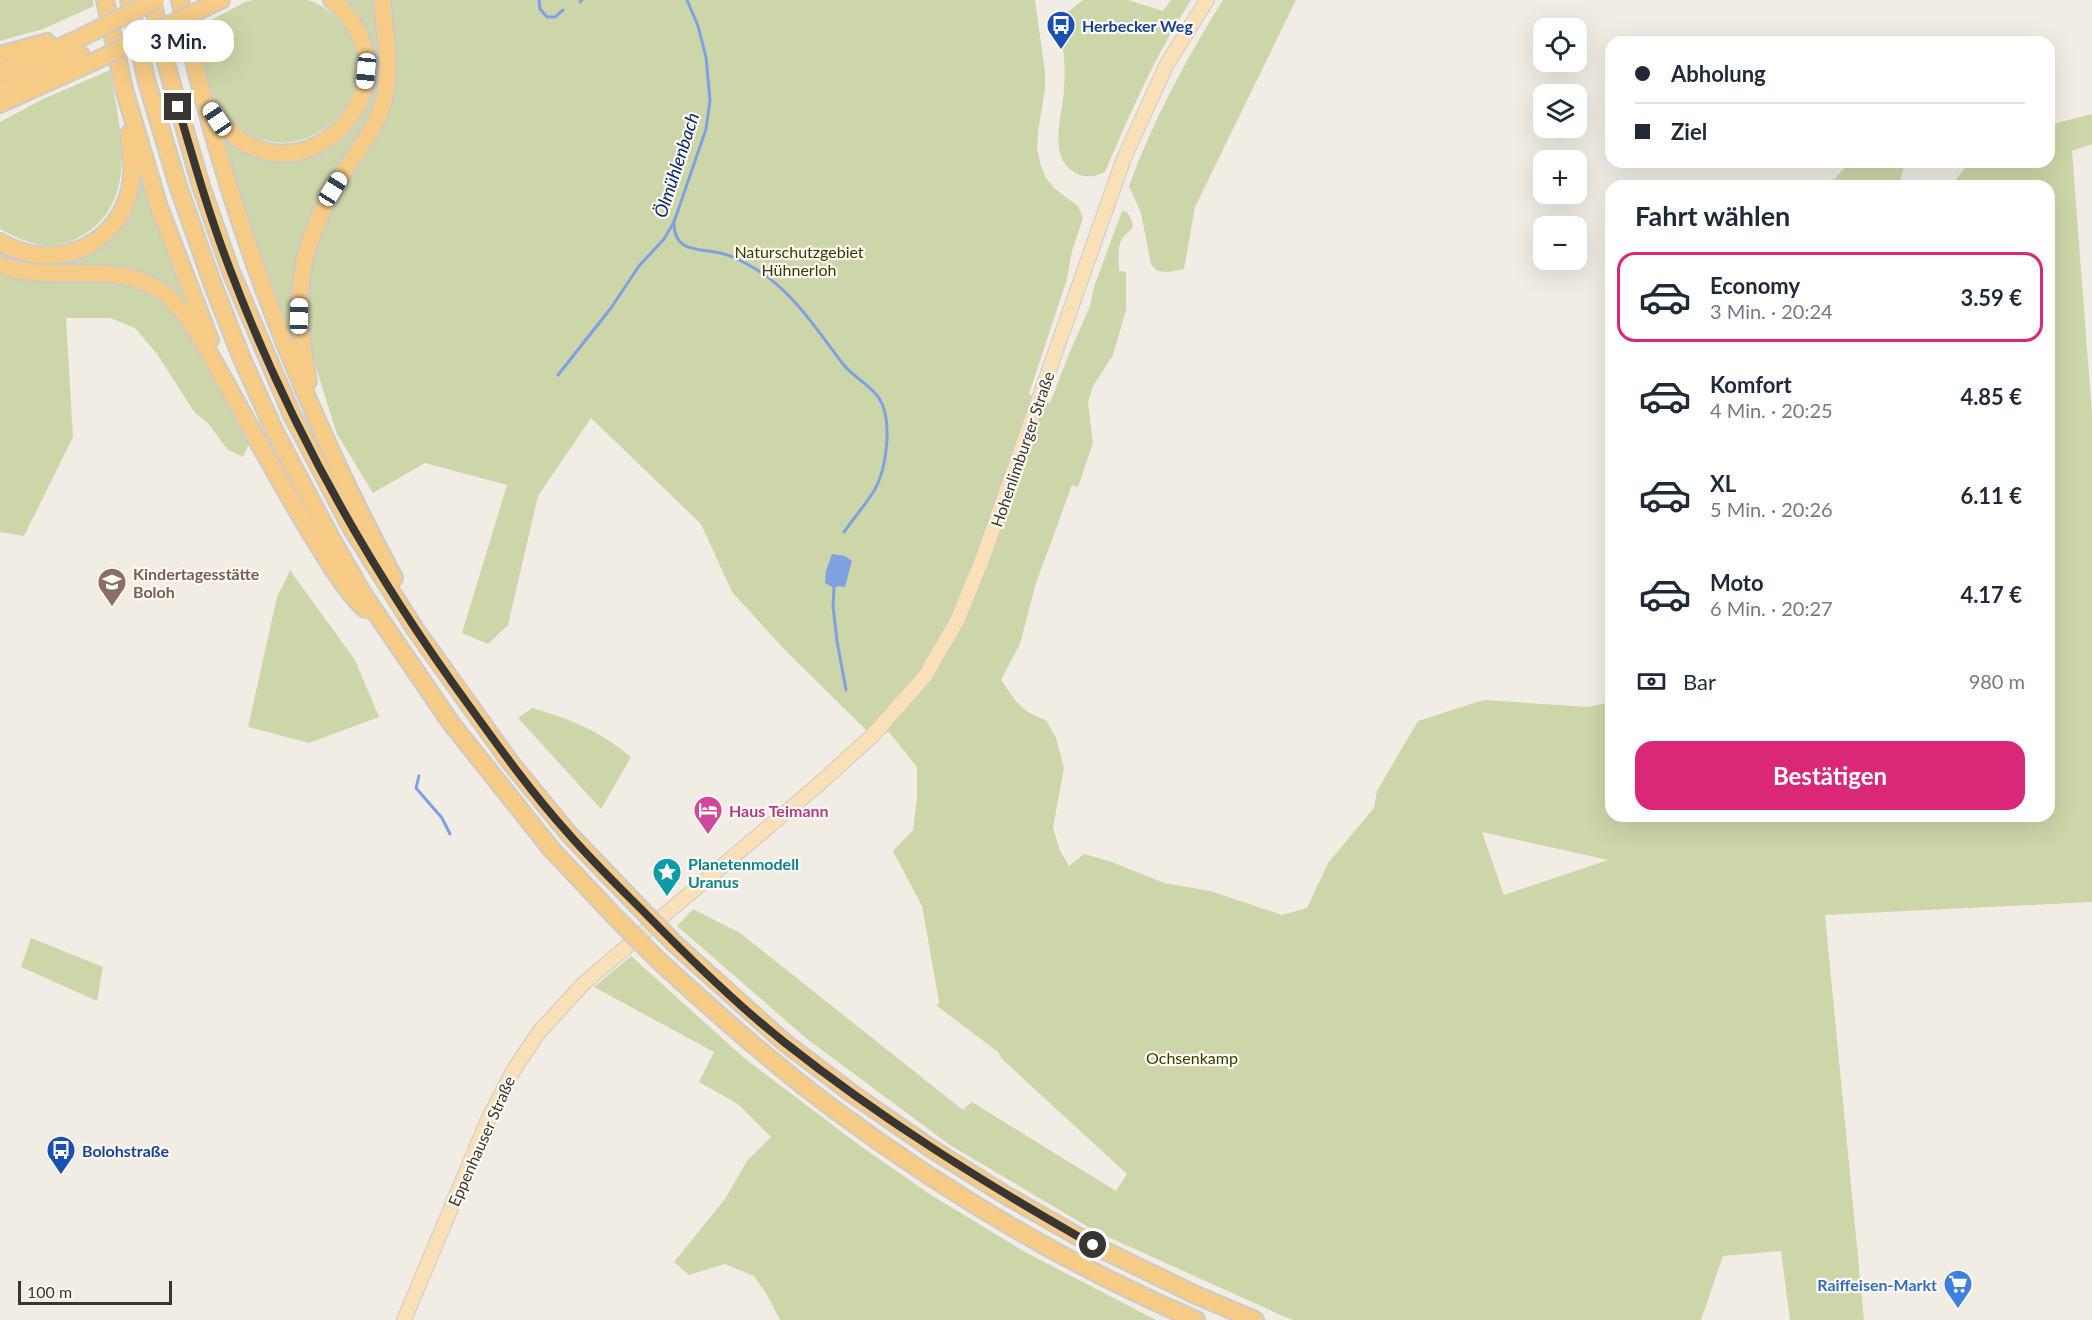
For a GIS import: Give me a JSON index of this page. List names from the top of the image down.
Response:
{
  "streets": {
    "main road": ["Hohenlimburger Straße", "Eppenhauser Straße"]
  },
  "crossings": [
    ["Hohenlimburger Straße", "Eppenhauser Straße"]
  ],
  "water": ["Ölmühlenbach"],
  "parks": ["Naturschutzgebiet Hühnerloh", "Ochsenkamp"],
  "places": {
    "bus stop": ["Herbecker Weg", "Bolohstraße"],
    "school or university": ["Kindertagesstätte Boloh"],
    "hotel": ["Haus Teimann"],
    "place": ["Planetenmodell Uranus"],
    "supermarket": ["Raiffeisen-Markt"]
  },
  "scale_bar": "100 m",
  "page": {
    "map_buttons": ["+", "−"],
    "bubble": "3 Min.",
    "banner": ["Abholung", "Ziel"],
    "heading": "Fahrt wählen",
    "list": [
      {
        "name": "Economy",
        "note": "3 Min. · 20:24",
        "value": "3.59 €"
      },
      {
        "name": "Komfort",
        "note": "4 Min. · 20:25",
        "value": "4.85 €"
      },
      {
        "name": "XL",
        "note": "5 Min. · 20:26",
        "value": "6.11 €"
      },
      {
        "name": "Moto",
        "note": "6 Min. · 20:27",
        "value": "4.17 €"
      }
    ],
    "pay": ["Bar", "980 m"],
    "buttons": "Bestätigen",
    "scale": "100 m"
  }
}
